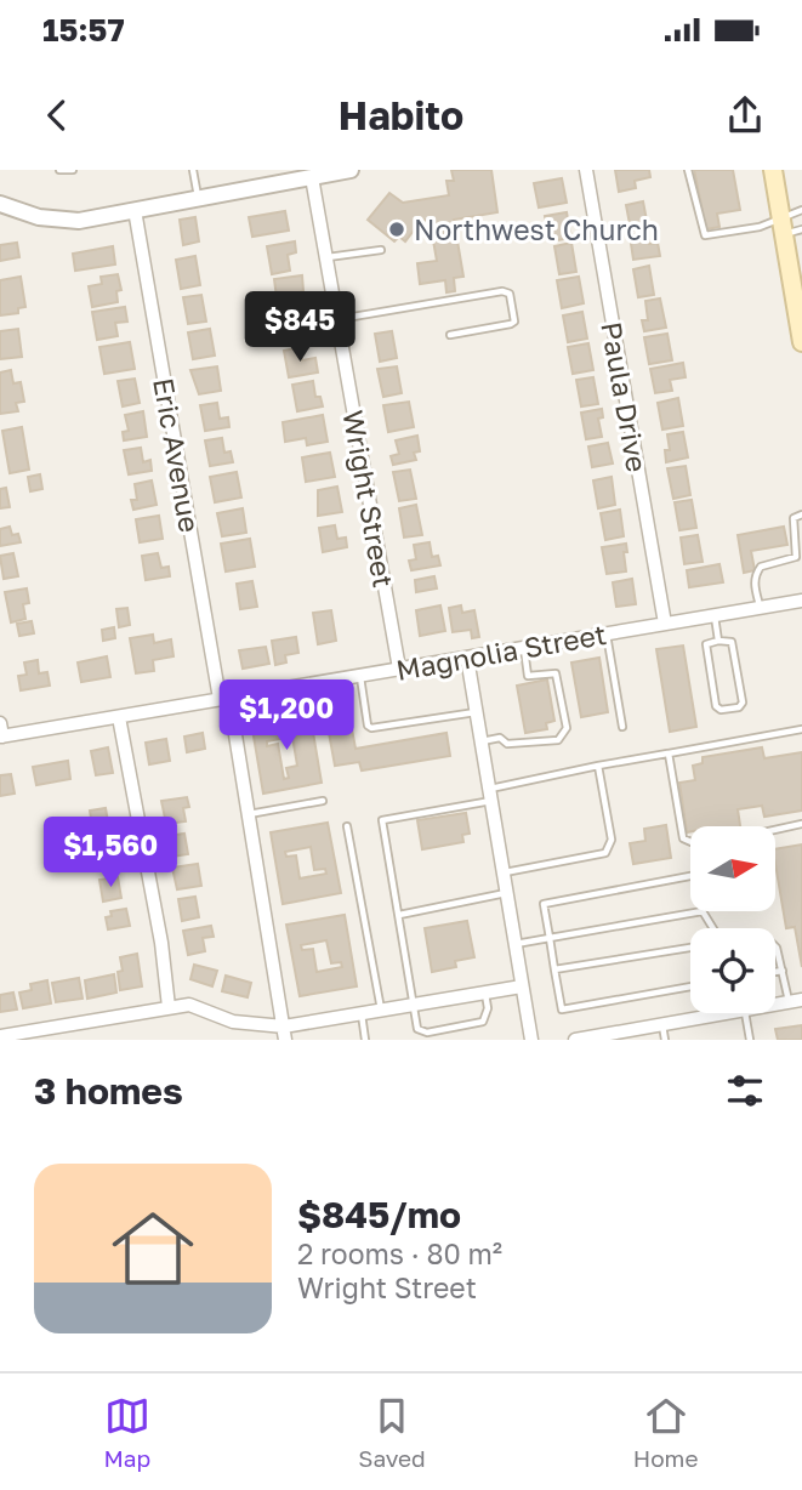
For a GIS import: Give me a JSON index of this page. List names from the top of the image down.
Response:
{
  "streets": {
    "street": [
      "Paula Drive",
      "Eric Avenue",
      "Wright Street",
      "Magnolia Street"
    ]
  },
  "crossings": [
    ["Paula Drive", "Magnolia Street"],
    ["Eric Avenue", "Magnolia Street"],
    ["Wright Street", "Magnolia Street"]
  ],
  "places": ["Northwest Church"],
  "north": "right",
  "page": {
    "status": "15:57",
    "header": "Habito",
    "price": ["$845", "$1,200", "$1,560"],
    "heading": "3 homes",
    "list": [
      {
        "name": "$845/mo",
        "note": "2 rooms · 80 m² · Wright Street"
      }
    ],
    "tabs": ["Map", "Saved", "Home"]
  }
}
